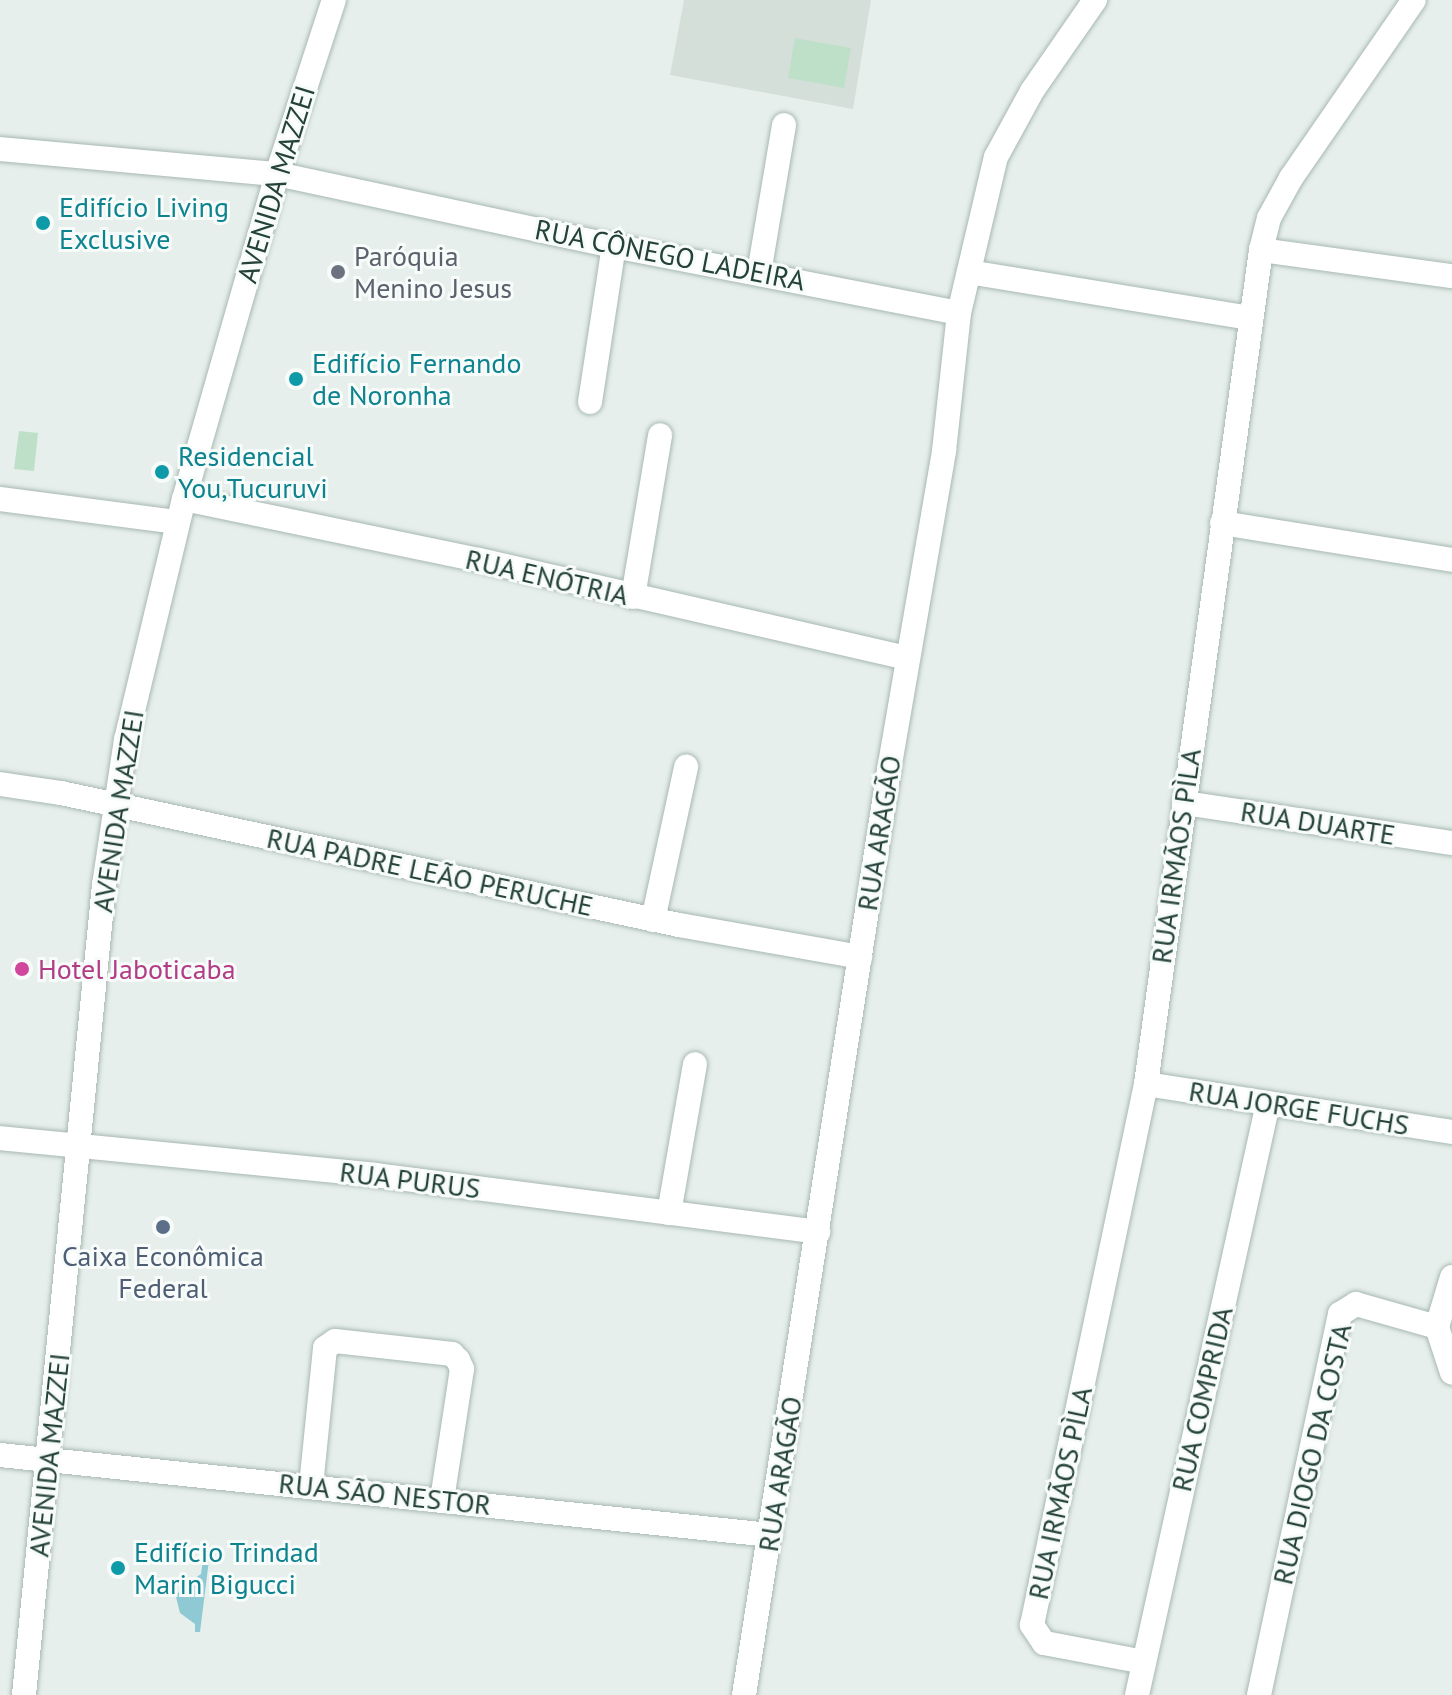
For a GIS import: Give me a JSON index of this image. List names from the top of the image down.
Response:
{
  "streets": {
    "street": [
      "AVENIDA MAZZEI",
      "RUA CÔNEGO LADEIRA",
      "RUA ENÓTRIA",
      "RUA DUARTE",
      "RUA ARAGÃO",
      "RUA IRMÃOS PÌLA",
      "RUA PADRE LEÃO PERUCHE",
      "RUA JORGE FUCHS",
      "RUA PURUS",
      "RUA COMPRIDA",
      "RUA DIOGO DA COSTA",
      "RUA SÃO NESTOR"
    ]
  },
  "crossings": [
    ["AVENIDA MAZZEI", "RUA CÔNEGO LADEIRA"],
    ["AVENIDA MAZZEI", "RUA ENÓTRIA"],
    ["AVENIDA MAZZEI", "RUA PADRE LEÃO PERUCHE"],
    ["AVENIDA MAZZEI", "RUA PURUS"],
    ["AVENIDA MAZZEI", "RUA SÃO NESTOR"],
    ["RUA CÔNEGO LADEIRA", "RUA ARAGÃO"],
    ["RUA ENÓTRIA", "RUA ARAGÃO"],
    ["RUA DUARTE", "RUA IRMÃOS PÌLA"],
    ["RUA ARAGÃO", "RUA PADRE LEÃO PERUCHE"],
    ["RUA ARAGÃO", "RUA PURUS"],
    ["RUA ARAGÃO", "RUA SÃO NESTOR"],
    ["RUA IRMÃOS PÌLA", "RUA JORGE FUCHS"],
    ["RUA IRMÃOS PÌLA", "RUA COMPRIDA"],
    ["RUA JORGE FUCHS", "RUA COMPRIDA"]
  ],
  "places": [
    "Edifício Living Exclusive",
    "Paróquia Menino Jesus",
    "Edifício Fernando de Noronha",
    "Residencial You,Tucuruvi",
    "Hotel Jaboticaba",
    "Caixa Econômica Federal",
    "Edifício Trindad Marin Bigucci"
  ]
}
